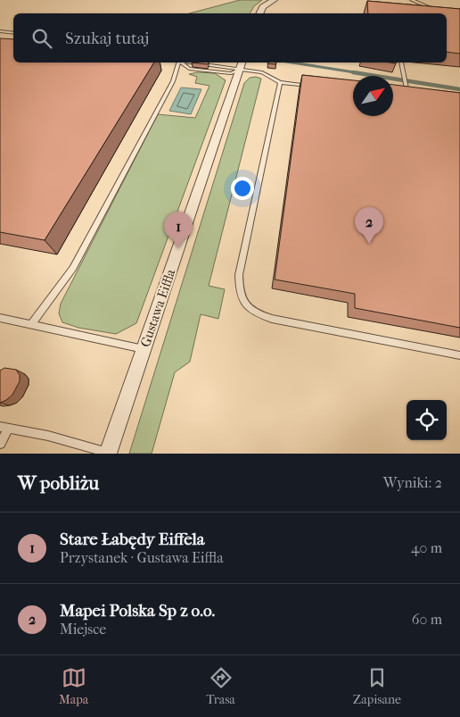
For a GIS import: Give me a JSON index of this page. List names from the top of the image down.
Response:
{
  "streets": {
    "street": ["Gustawa Eiffla"]
  },
  "north": "top right",
  "page": {
    "search": "Szukaj tutaj",
    "pins": ["2", "1"],
    "heading": ["W pobliżu", "Wyniki: 2"],
    "list": [
      {
        "mark": "1",
        "name": "Stare Łabędy Eiffela",
        "note": "Przystanek · Gustawa Eiffla",
        "value": "40 m"
      },
      {
        "mark": "2",
        "name": "Mapei Polska Sp z o.o.",
        "note": "Miejsce",
        "value": "60 m"
      }
    ],
    "nav": ["Mapa", "Trasa", "Zapisane"]
  }
}
